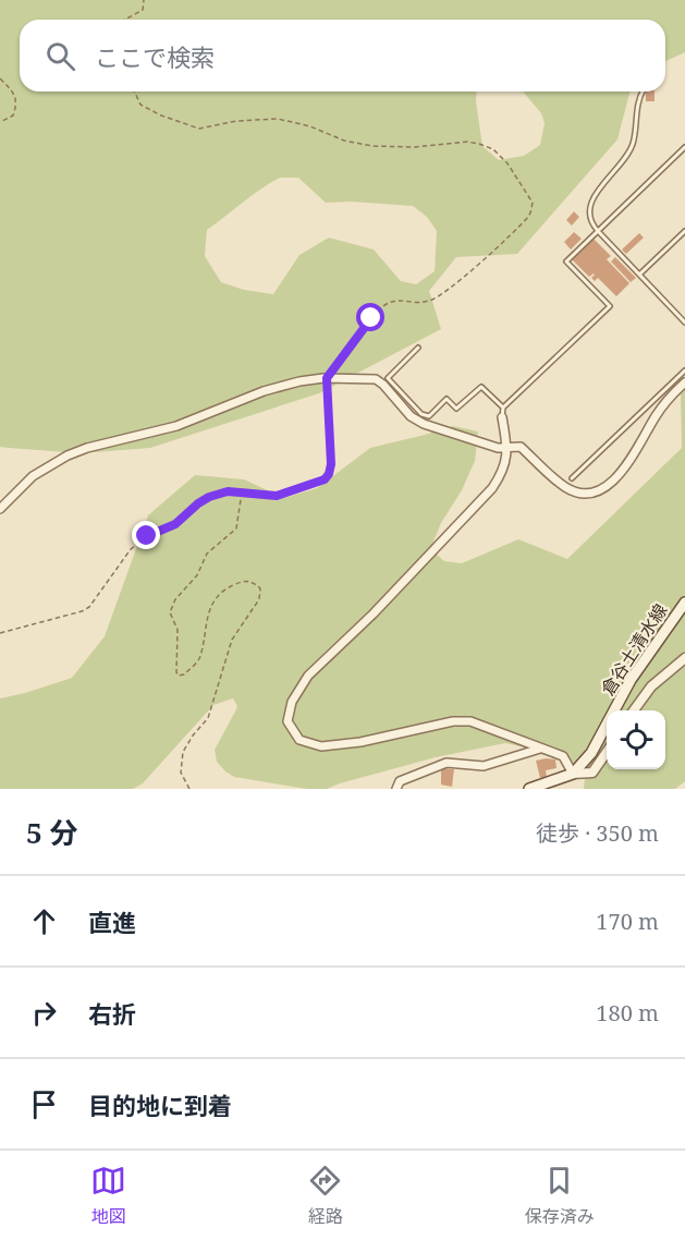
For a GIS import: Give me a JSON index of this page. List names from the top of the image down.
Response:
{
  "streets": {
    "main road": ["倉谷土清水線"]
  },
  "page": {
    "search": "ここで検索",
    "heading": ["5 分", "徒歩 · 350 m"],
    "list": [
      ["直進", "170 m"],
      ["右折", "180 m"],
      "目的地に到着"
    ],
    "nav": ["地図", "経路", "保存済み"]
  }
}
